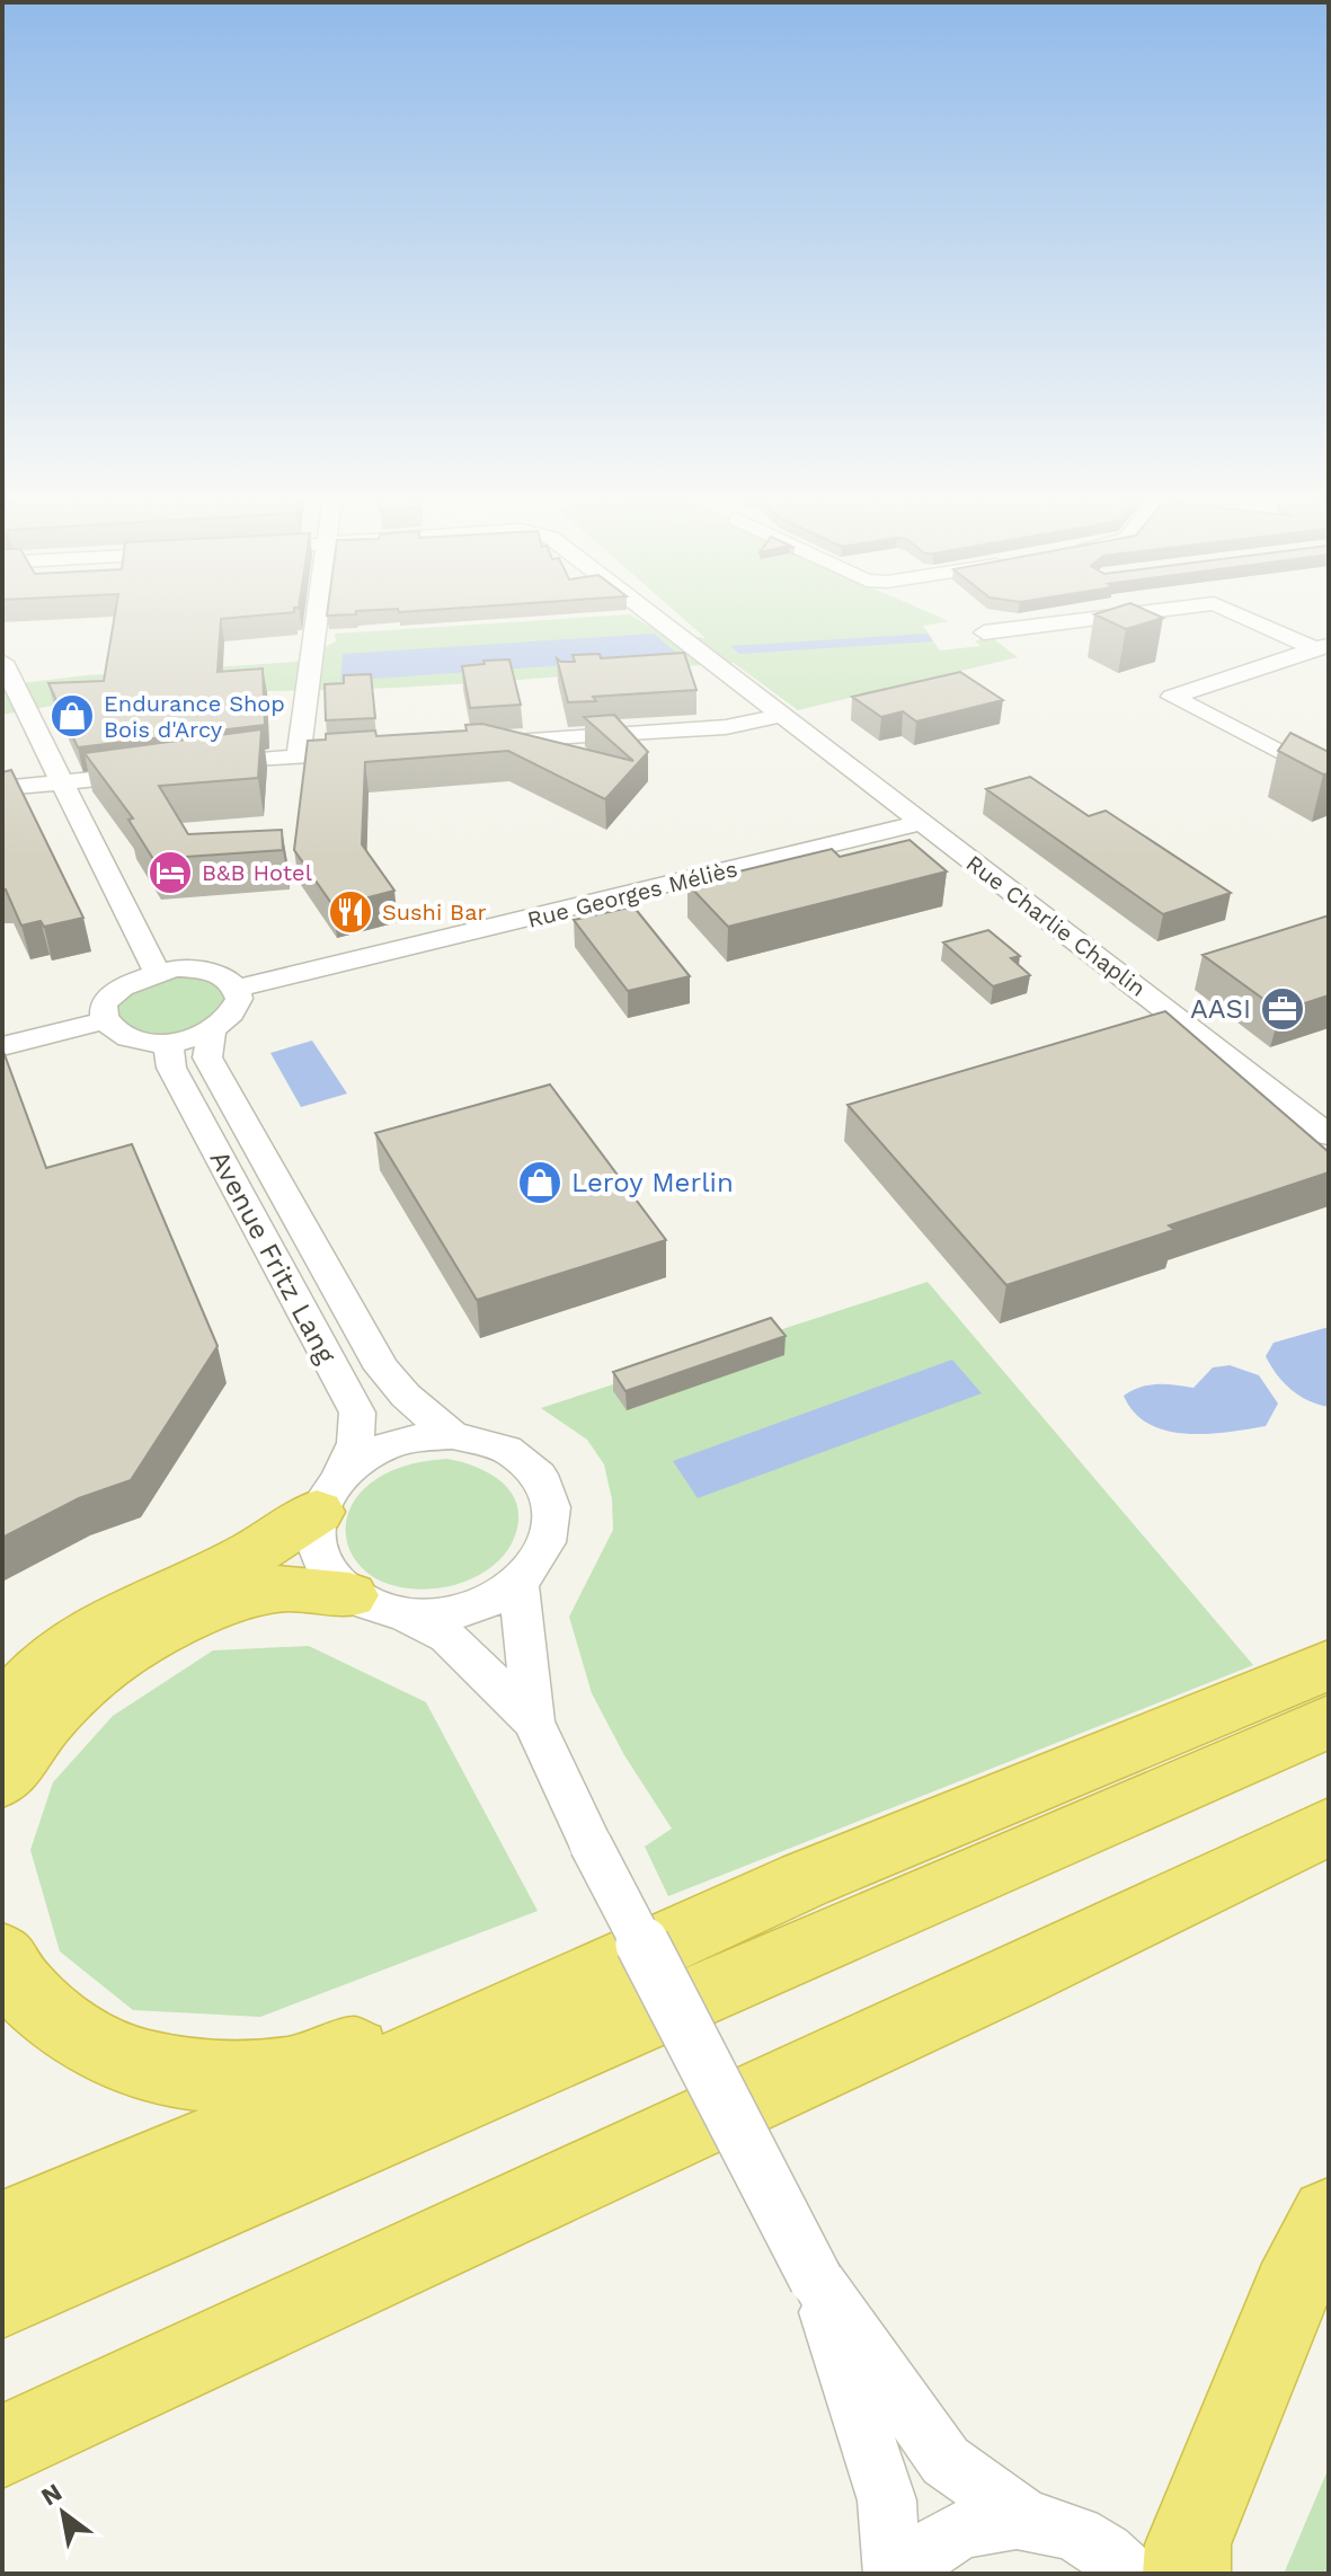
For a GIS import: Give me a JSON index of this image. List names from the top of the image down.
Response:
{
  "streets": {
    "street": ["Rue Georges Méliès", "Rue Charlie Chaplin", "Avenue Fritz Lang"]
  },
  "crossings": [
    ["Rue Georges Méliès", "Rue Charlie Chaplin"]
  ],
  "places": {
    "shop": ["Endurance Shop Bois d'Arcy", "Leroy Merlin"],
    "hotel": ["B&B Hotel"],
    "restaurant": ["Sushi Bar"],
    "office": ["AASI"]
  },
  "north": "top left"
}
